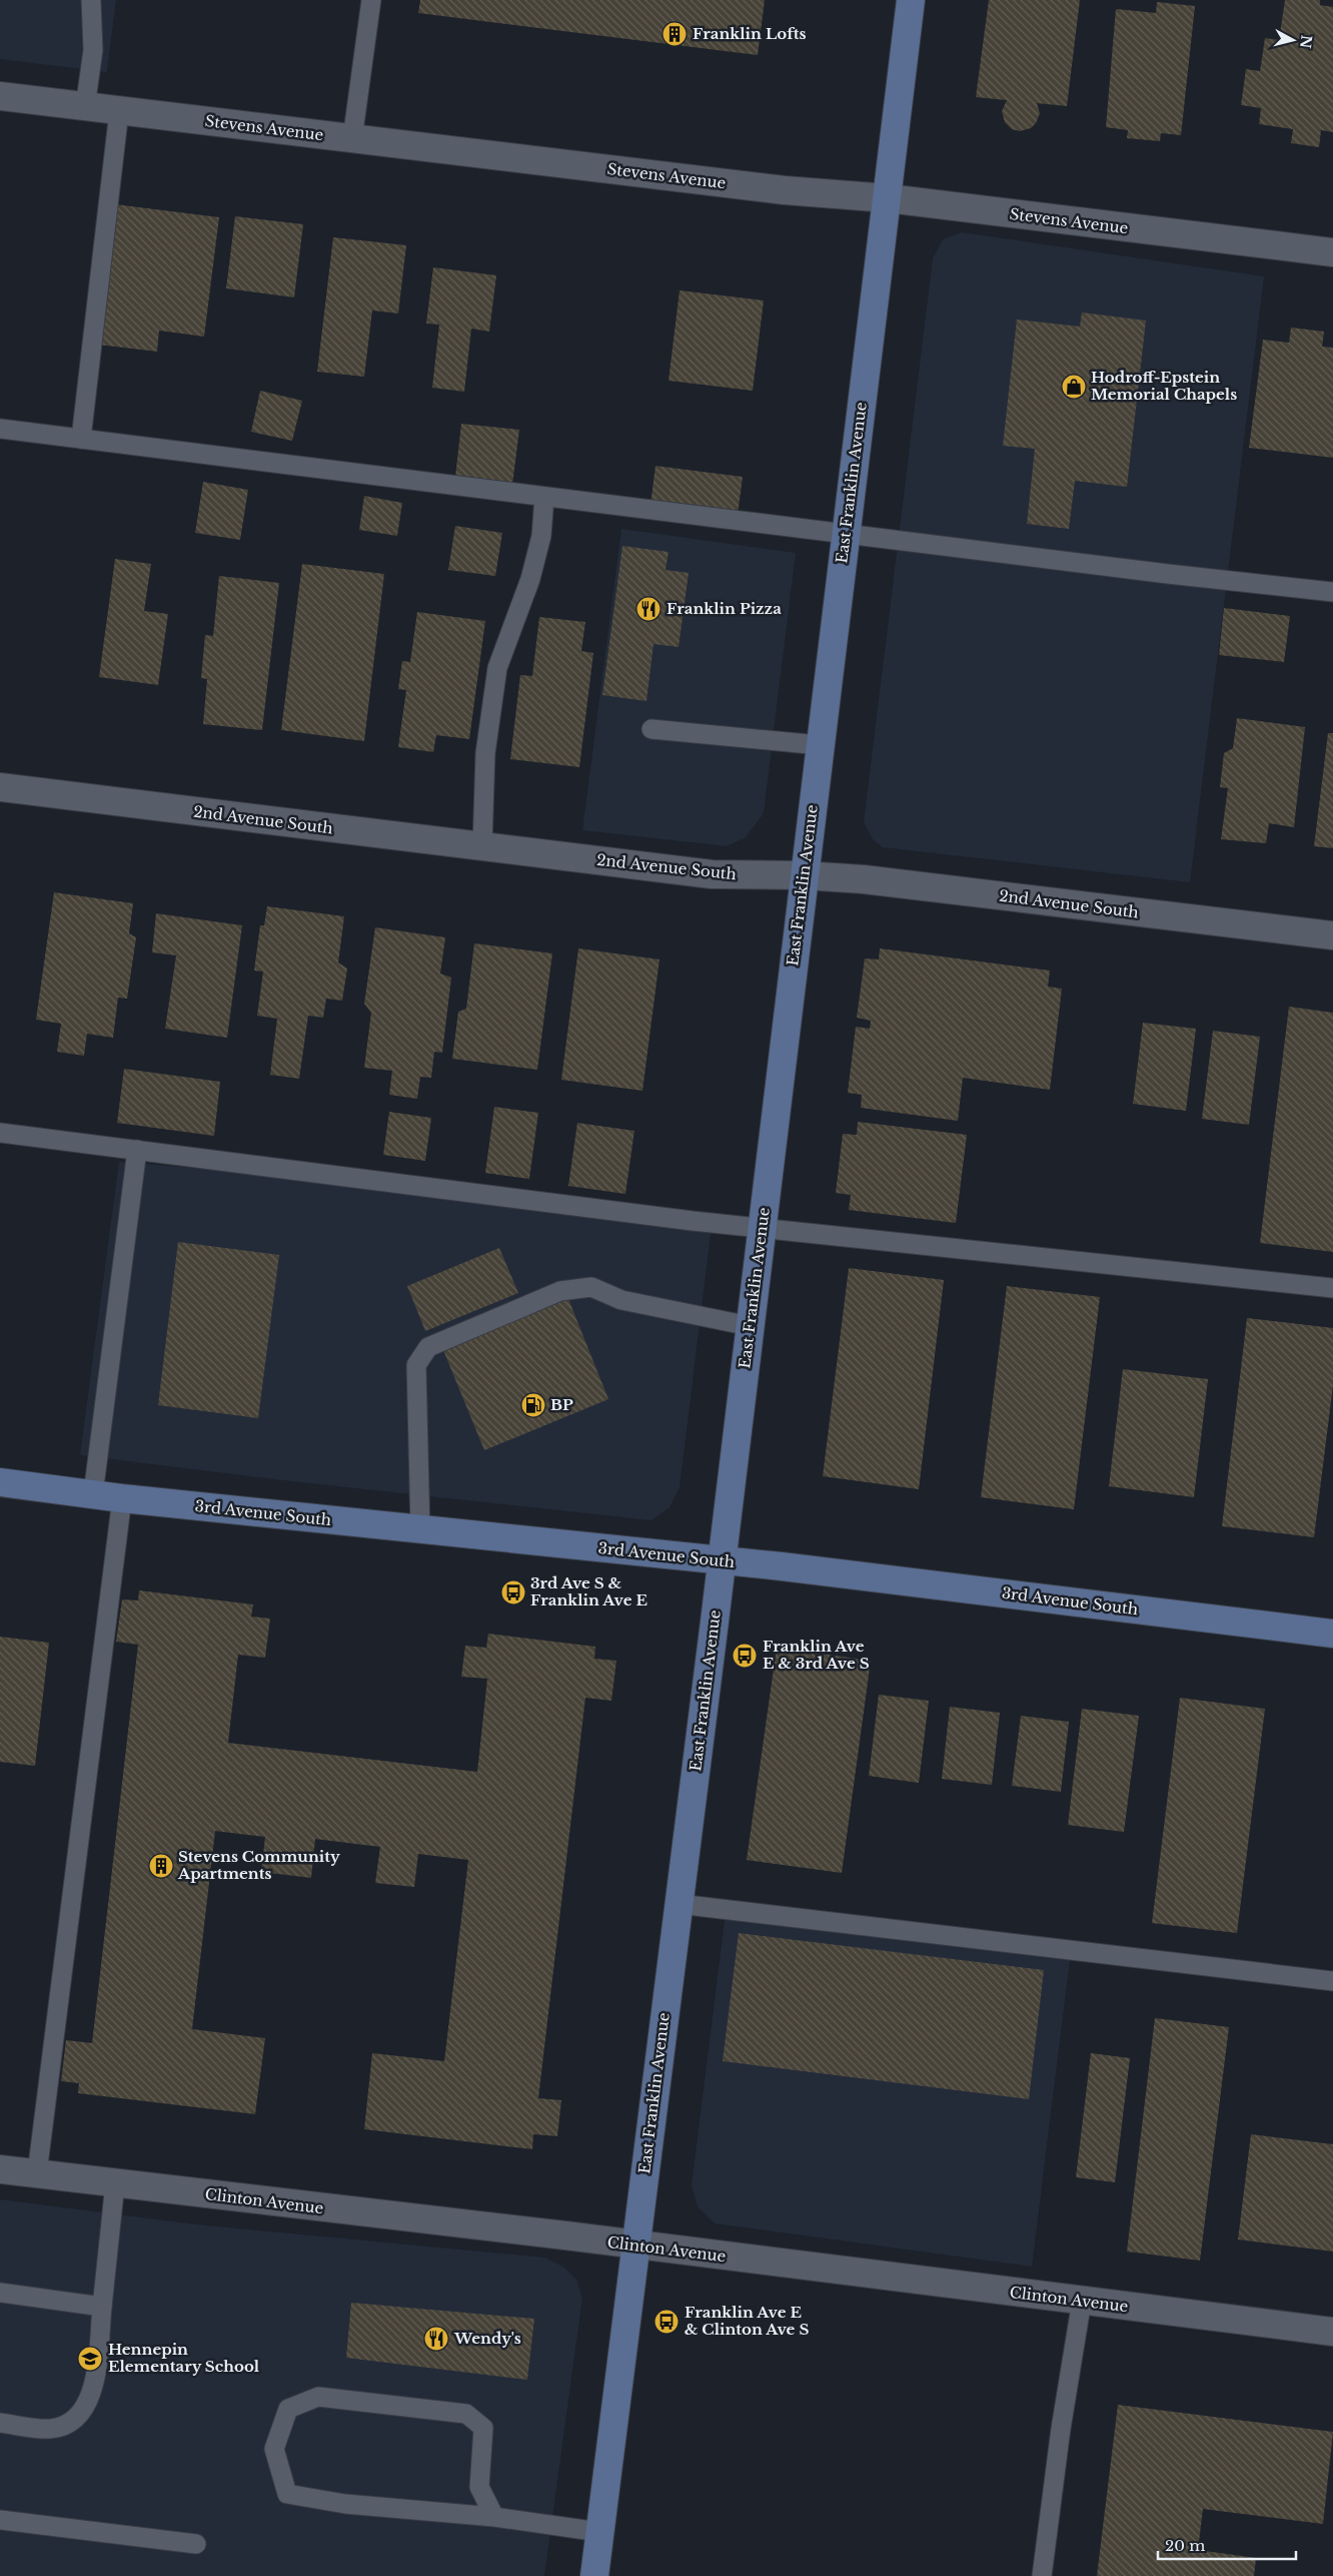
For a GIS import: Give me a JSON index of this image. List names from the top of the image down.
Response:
{
  "streets": {
    "main road": ["East Franklin Avenue", "3rd Avenue South"],
    "street": ["Stevens Avenue", "2nd Avenue South", "Clinton Avenue"]
  },
  "crossings": [
    ["Stevens Avenue", "East Franklin Avenue"],
    ["East Franklin Avenue", "2nd Avenue South"],
    ["East Franklin Avenue", "3rd Avenue South"],
    ["East Franklin Avenue", "Clinton Avenue"]
  ],
  "places": {
    "building": ["Franklin Lofts", "Stevens Community Apartments"],
    "shop": ["Hodroff-Epstein Memorial Chapels"],
    "restaurant": ["Franklin Pizza", "Wendy's"],
    "fuel station": ["BP"],
    "bus stop": ["3rd Ave S & Franklin Ave E", "Franklin Ave E & 3rd Ave S", "Franklin Ave E & Clinton Ave S"],
    "school or university": ["Hennepin Elementary School"]
  },
  "scale_bar": "20 m",
  "north": "right"
}
